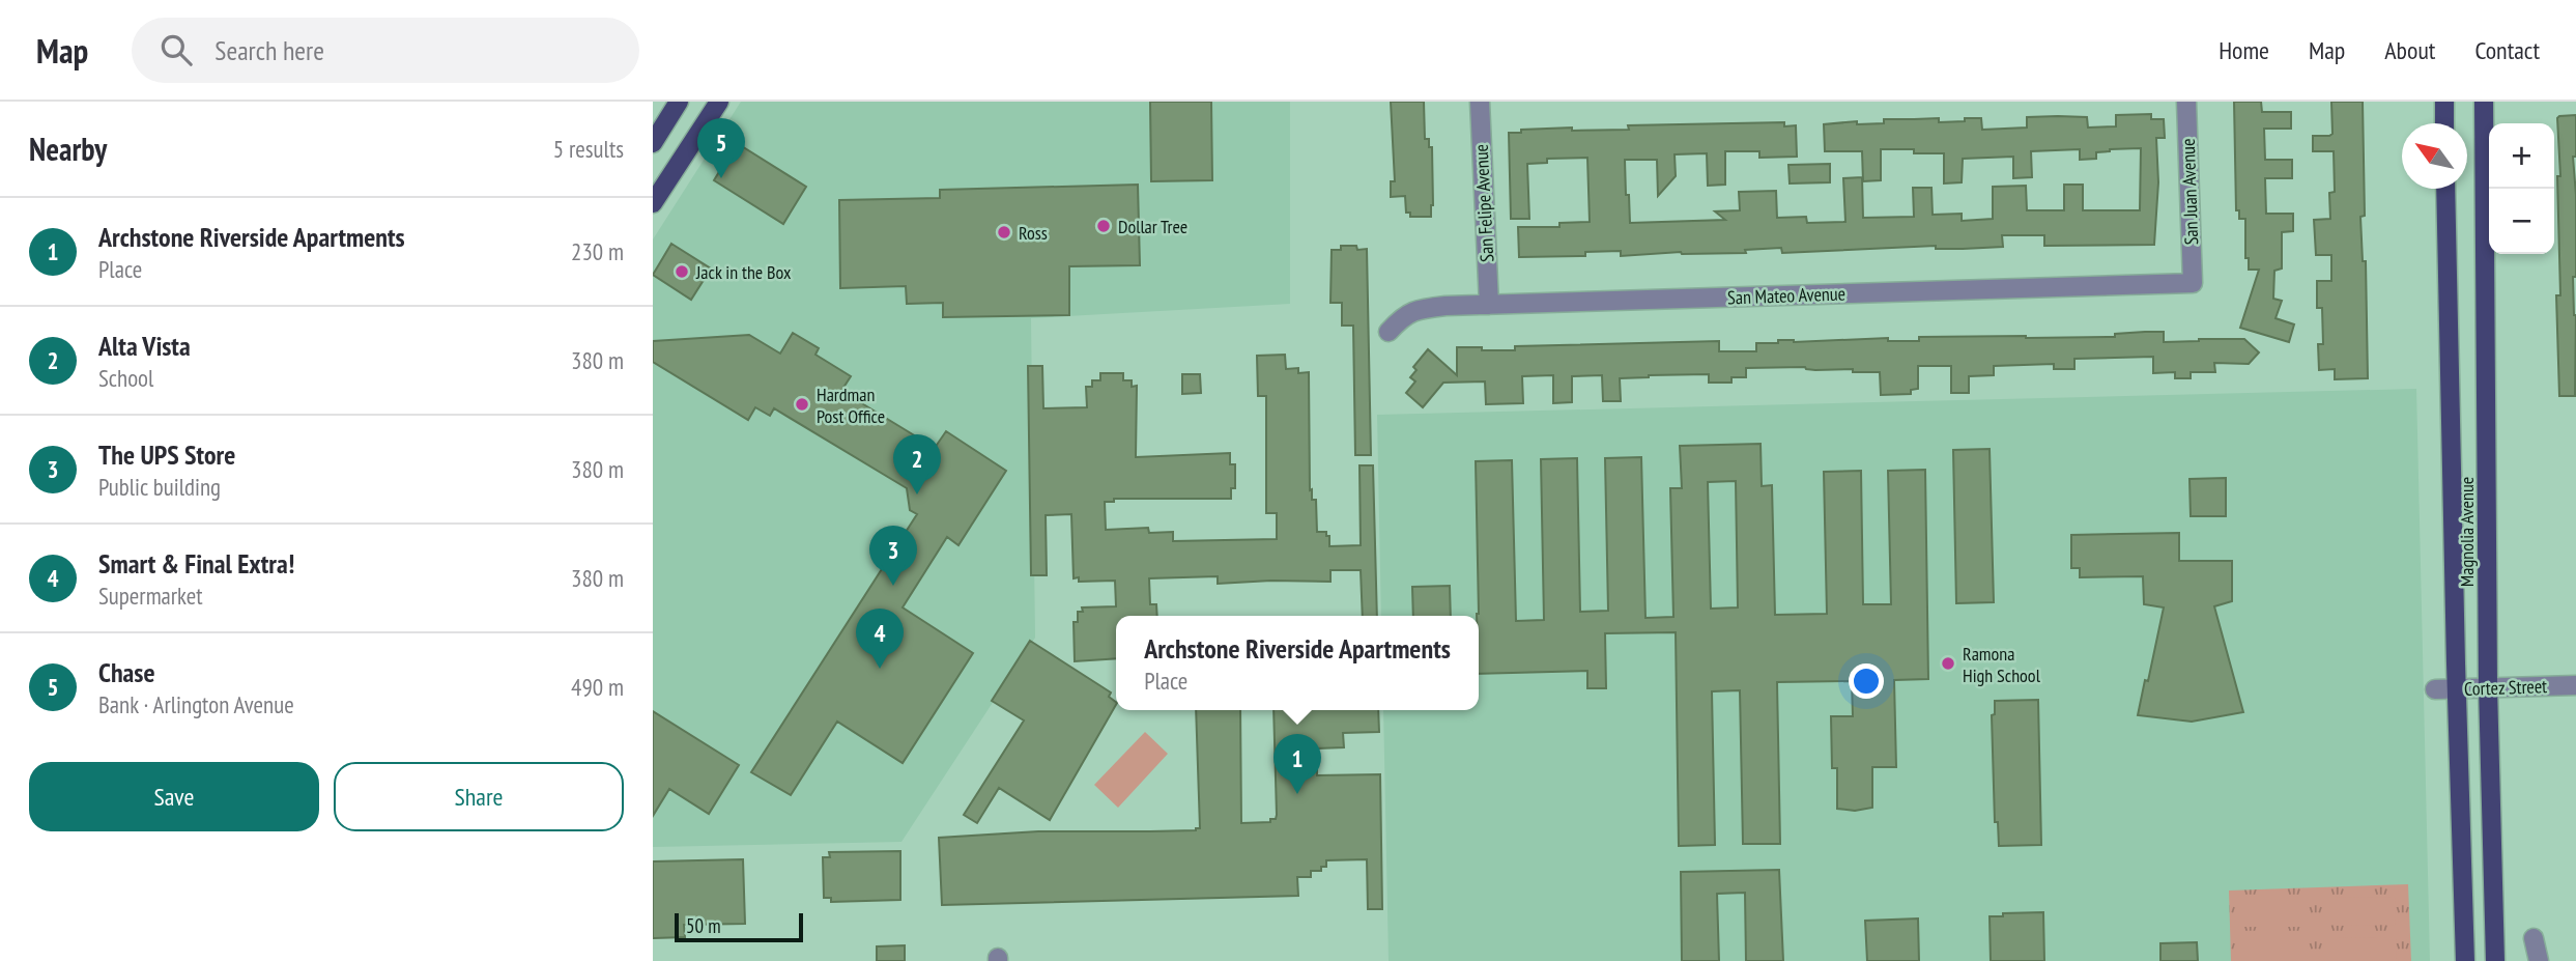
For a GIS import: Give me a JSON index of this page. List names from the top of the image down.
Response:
{
  "streets": {
    "main road": ["Magnolia Avenue"],
    "street": [
      "San Juan Avenue",
      "San Felipe Avenue",
      "San Mateo Avenue",
      "Cortez Street"
    ]
  },
  "crossings": [
    ["San Juan Avenue", "San Mateo Avenue"],
    ["San Felipe Avenue", "San Mateo Avenue"],
    ["Magnolia Avenue", "Cortez Street"]
  ],
  "places": [
    "Dollar Tree",
    "Ross",
    "Jack in the Box",
    "Hardman Post Office",
    "Ramona High School"
  ],
  "scale_bar": "50 m",
  "north": "top left",
  "page": {
    "header": "Map",
    "search": "Search here",
    "nav": [
      "Home",
      "Map",
      "About",
      "Contact"
    ],
    "heading": ["Nearby", "5 results"],
    "pins": [
      "5",
      "2",
      "3",
      "4",
      "1"
    ],
    "map_buttons": ["+", "−"],
    "list": [
      {
        "mark": "1",
        "name": "Archstone Riverside Apartments",
        "note": "Place",
        "value": "230 m"
      },
      {
        "mark": "2",
        "name": "Alta Vista",
        "note": "School",
        "value": "380 m"
      },
      {
        "mark": "3",
        "name": "The UPS Store",
        "note": "Public building",
        "value": "380 m"
      },
      {
        "mark": "4",
        "name": "Smart & Final Extra!",
        "note": "Supermarket",
        "value": "380 m"
      },
      {
        "mark": "5",
        "name": "Chase",
        "note": "Bank · Arlington Avenue",
        "value": "490 m"
      }
    ],
    "popup": ["Archstone Riverside Apartments", "Place"],
    "buttons": ["Save", "Share"],
    "scale": "50 m"
  }
}
